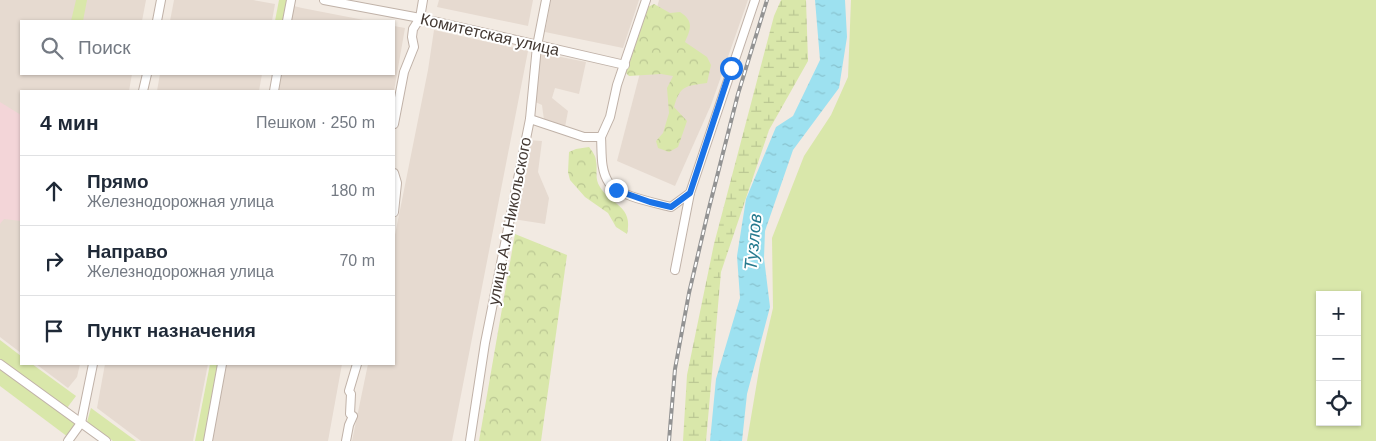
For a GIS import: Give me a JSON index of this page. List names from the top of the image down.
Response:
{
  "streets": {
    "street": ["Комитетская улица", "улица А.А.Никольского"]
  },
  "crossings": [
    ["Комитетская улица", "улица А.А.Никольского"]
  ],
  "water": ["Тузлов"],
  "page": {
    "search": "Поиск",
    "heading": ["4 мин", "Пешком · 250 m"],
    "list": [
      ["Прямо", "Железнодорожная улица", "180 m"],
      ["Направо", "Железнодорожная улица", "70 m"],
      "Пункт назначения"
    ],
    "map_buttons": ["+", "−"]
  }
}
